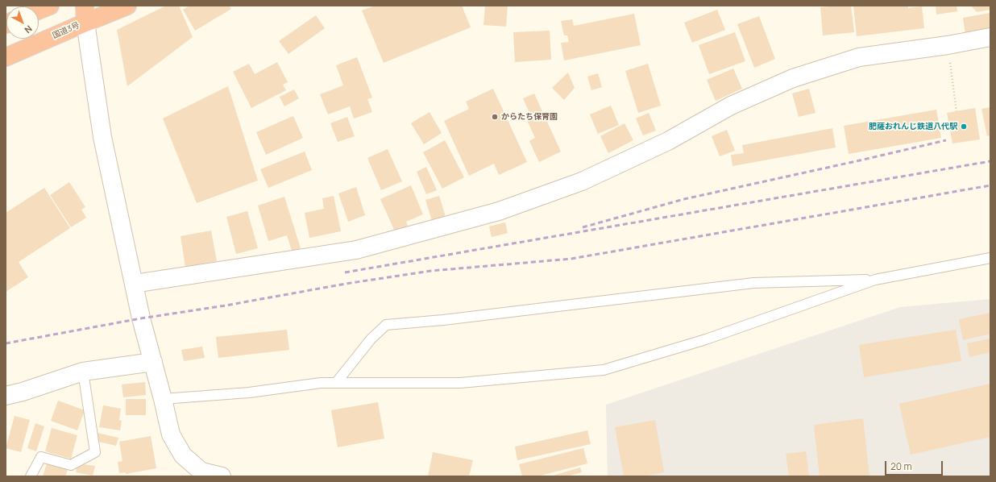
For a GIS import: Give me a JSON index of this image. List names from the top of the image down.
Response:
{
  "streets": {
    "highway": ["国道3号"]
  },
  "places": ["からたち保育園", "肥薩おれんじ鉄道八代駅"],
  "scale_bar": "20 m",
  "north": "bottom right"
}
